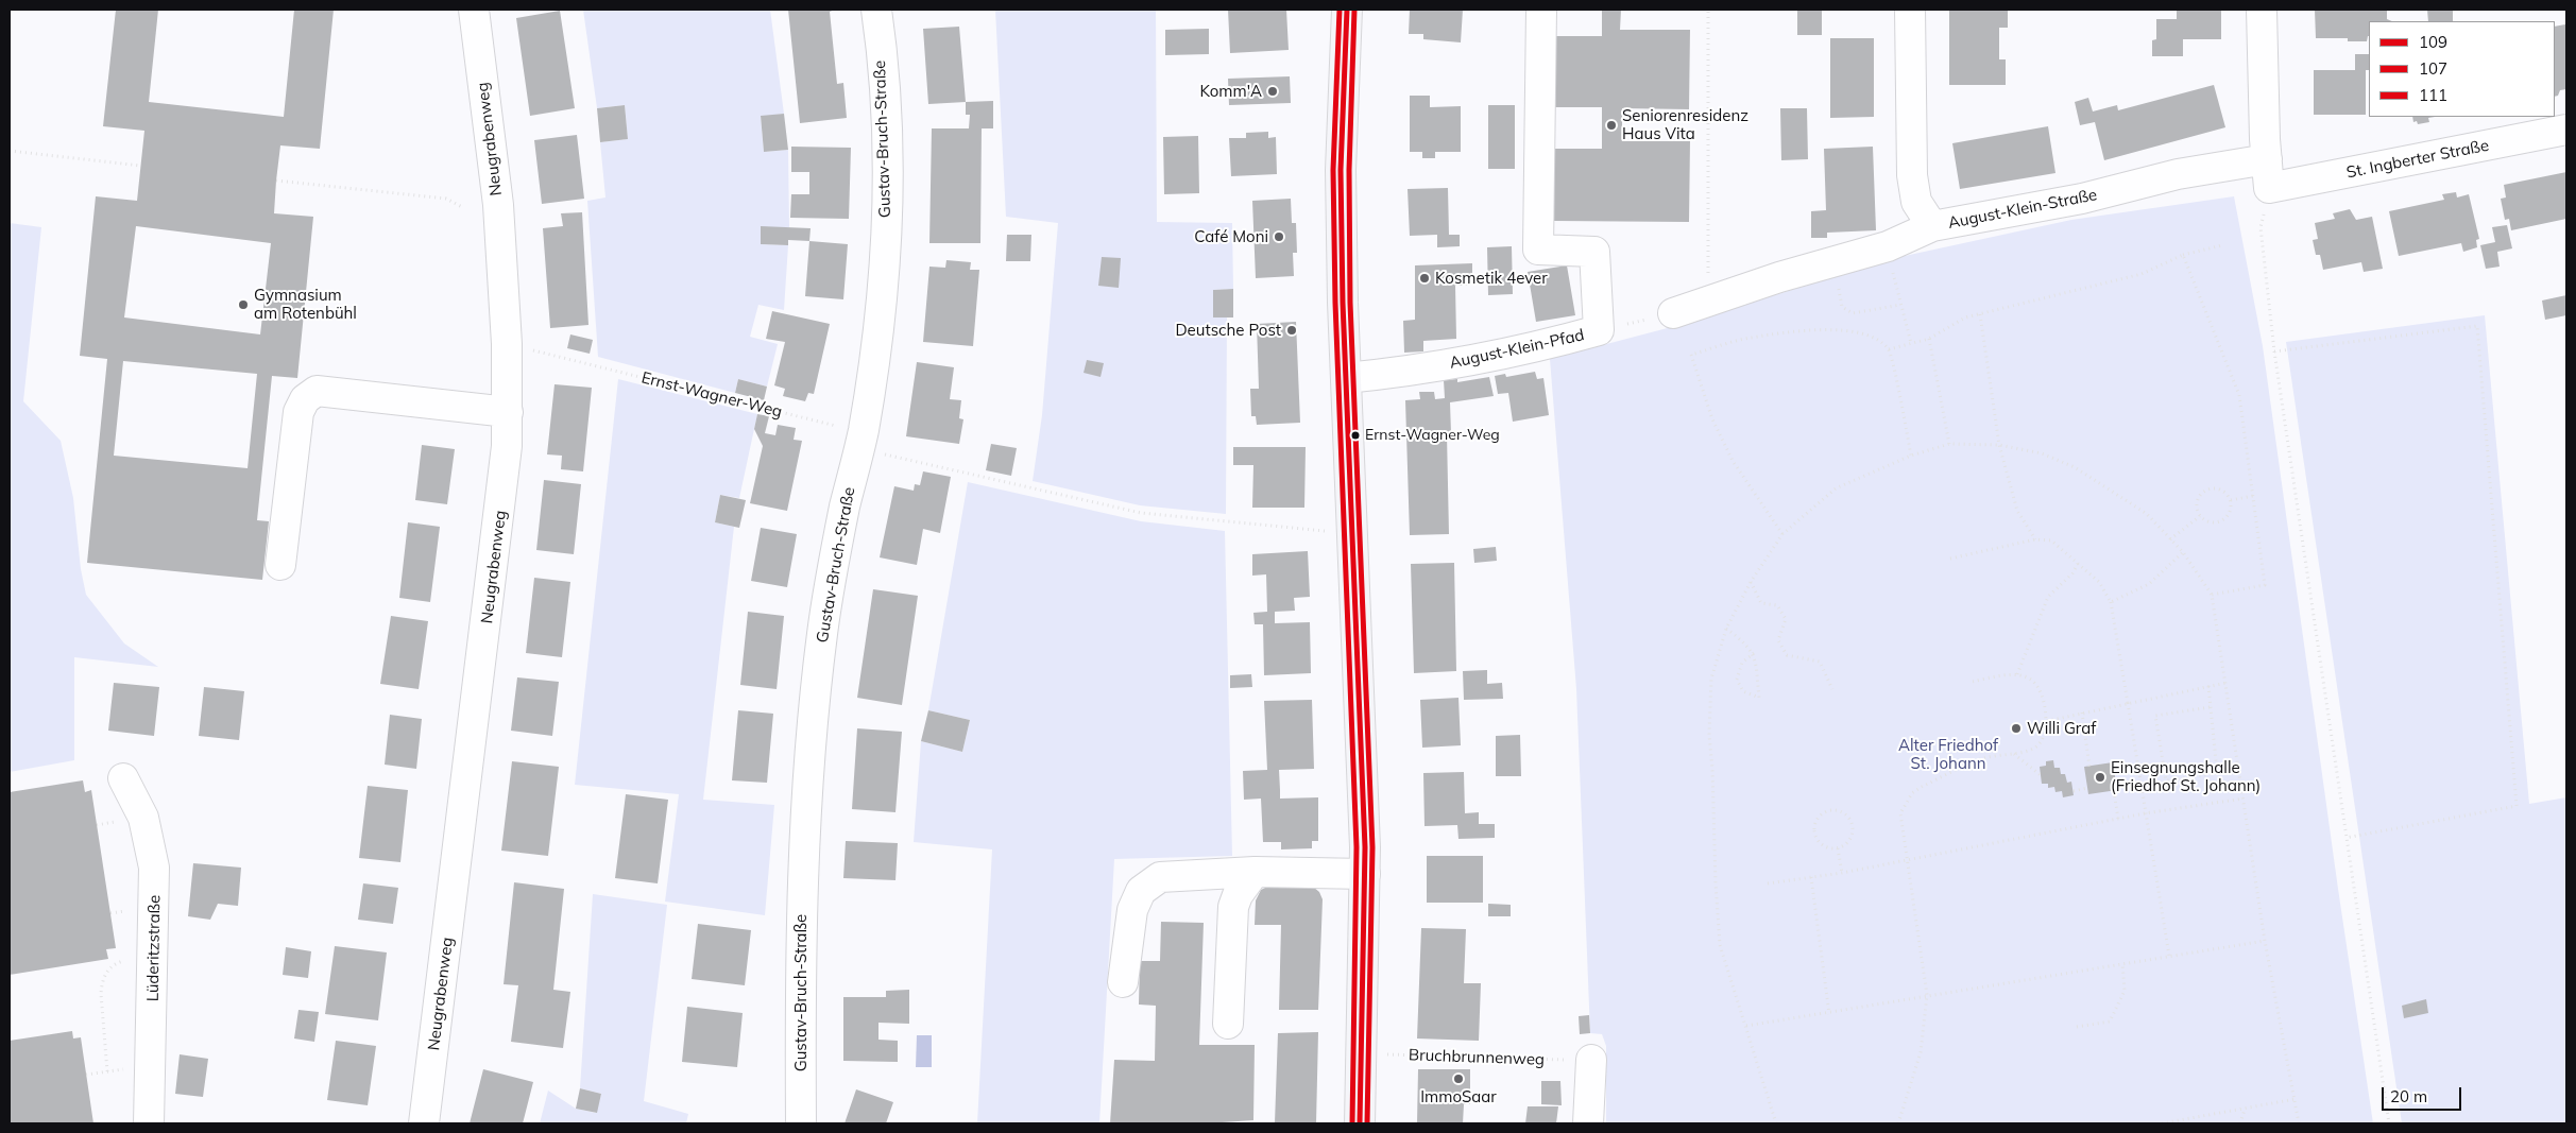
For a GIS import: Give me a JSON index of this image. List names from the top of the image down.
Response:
{
  "streets": {
    "street": [
      "Neugrabenweg",
      "Gustav-Bruch-Straße",
      "St. Ingberter Straße",
      "August-Klein-Straße",
      "August-Klein-Pfad",
      "Lüderitzstraße"
    ],
    "path": ["Ernst-Wagner-Weg", "Bruchbrunnenweg"]
  },
  "crossings": [
    ["Gustav-Bruch-Straße", "Ernst-Wagner-Weg"]
  ],
  "parks": ["Alter Friedhof St. Johann"],
  "places": [
    "Komm'A",
    "Seniorenresidenz Haus Vita",
    "Café Moni",
    "Kosmetik 4ever",
    "Gymnasium am Rotenbühl",
    "Deutsche Post",
    "Ernst-Wagner-Weg",
    "Willi Graf",
    "Einsegnungshalle (Friedhof St. Johann)",
    "ImmoSaar"
  ],
  "lines": ["transit line 109", "transit line 107", "transit line 111"],
  "legend": ["109", "107", "111"],
  "scale_bar": "20 m"
}
